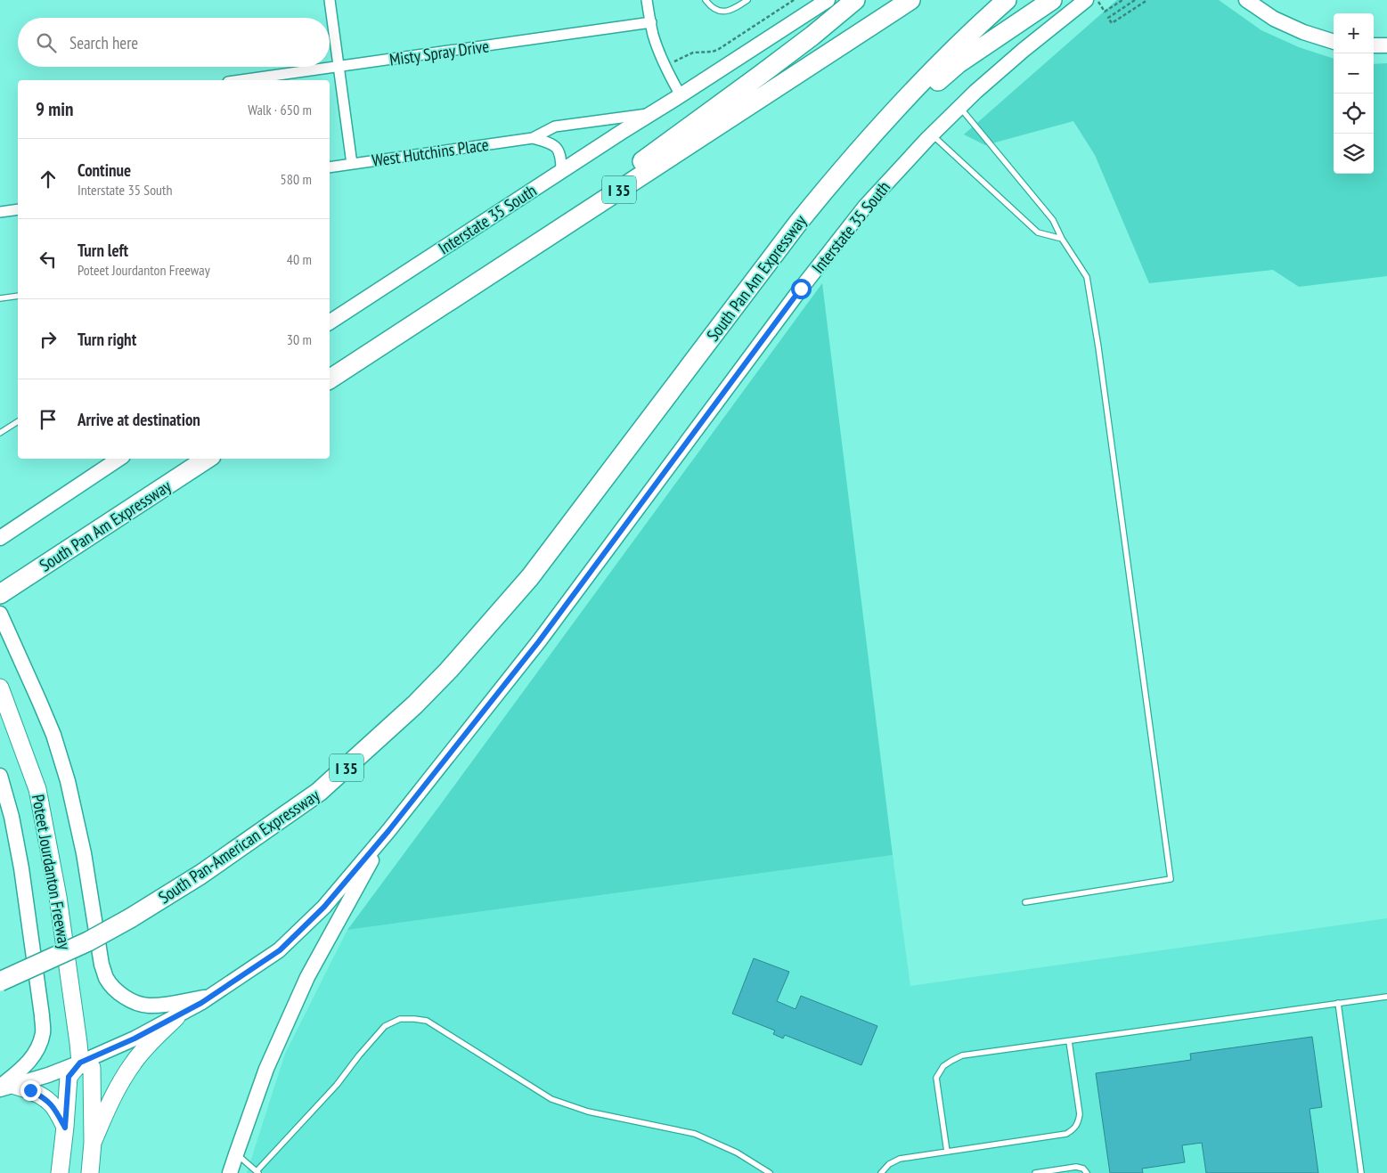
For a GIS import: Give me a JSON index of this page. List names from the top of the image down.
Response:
{
  "streets": {
    "highway": ["I 35", "South Pan Am Expressway", "South Pan-American Expressway"],
    "main road": ["Interstate 35 South", "Poteet Jourdanton Freeway"],
    "street": ["Misty Spray Drive", "West Hutchins Place"]
  },
  "crossings": [
    ["West Hutchins Place", "Interstate 35 South"],
    ["Interstate 35 South", "Poteet Jourdanton Freeway"],
    ["South Pan Am Expressway", "South Pan-American Expressway"]
  ],
  "page": {
    "map_buttons": ["+", "−"],
    "search": "Search here",
    "heading": ["9 min", "Walk · 650 m"],
    "list": [
      ["Continue", "Interstate 35 South", "580 m"],
      ["Turn left", "Poteet Jourdanton Freeway", "40 m"],
      ["Turn right", "30 m"],
      "Arrive at destination"
    ]
  }
}
